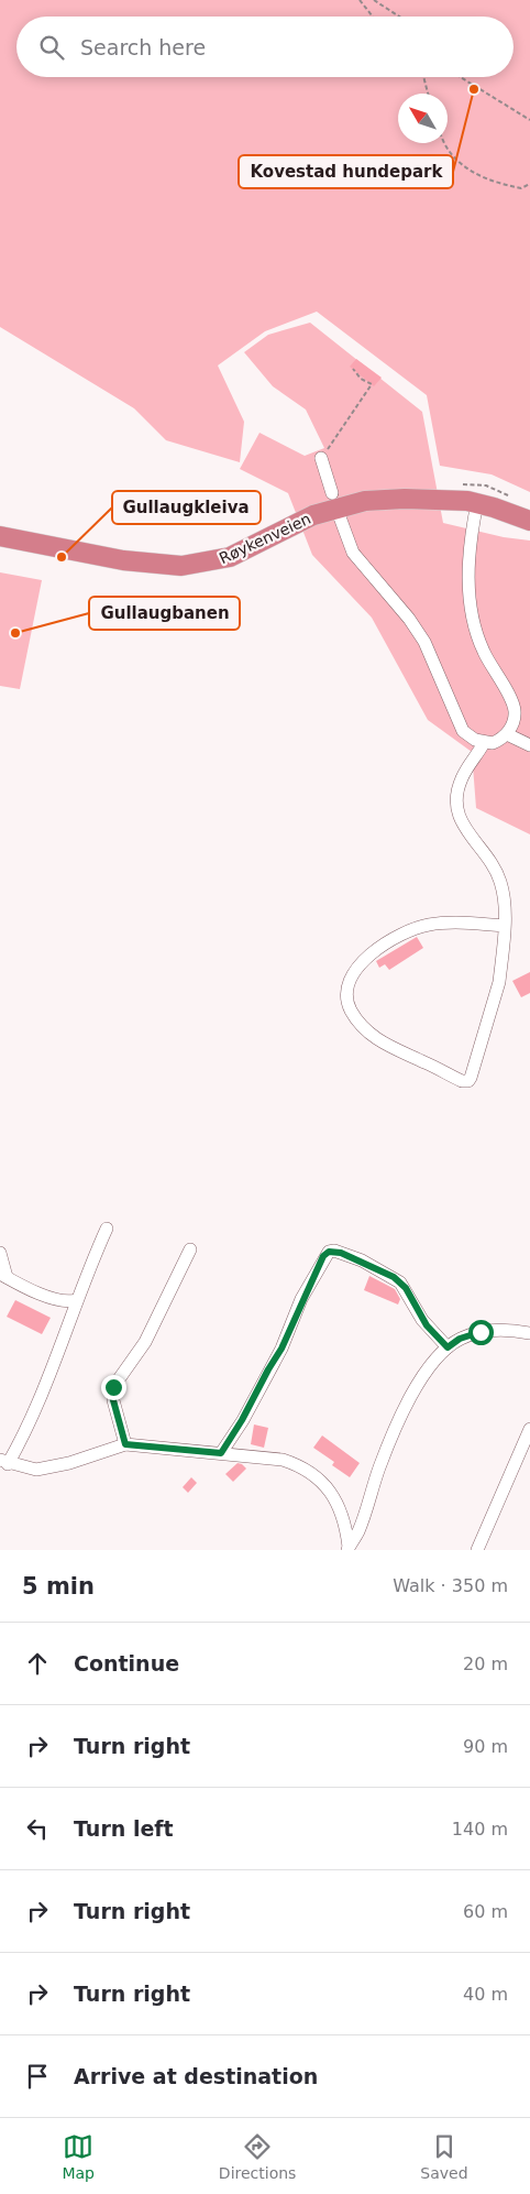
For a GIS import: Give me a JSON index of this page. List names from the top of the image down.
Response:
{
  "streets": {
    "highway": ["Røykenveien"]
  },
  "places": ["Kovestad hundepark", "Gullaugkleiva", "Gullaugbanen"],
  "north": "top left",
  "page": {
    "search": "Search here",
    "heading": ["5 min", "Walk · 350 m"],
    "list": [
      ["Continue", "20 m"],
      ["Turn right", "90 m"],
      ["Turn left", "140 m"],
      ["Turn right", "60 m"],
      ["Turn right", "40 m"],
      "Arrive at destination"
    ],
    "nav": ["Map", "Directions", "Saved"]
  }
}
